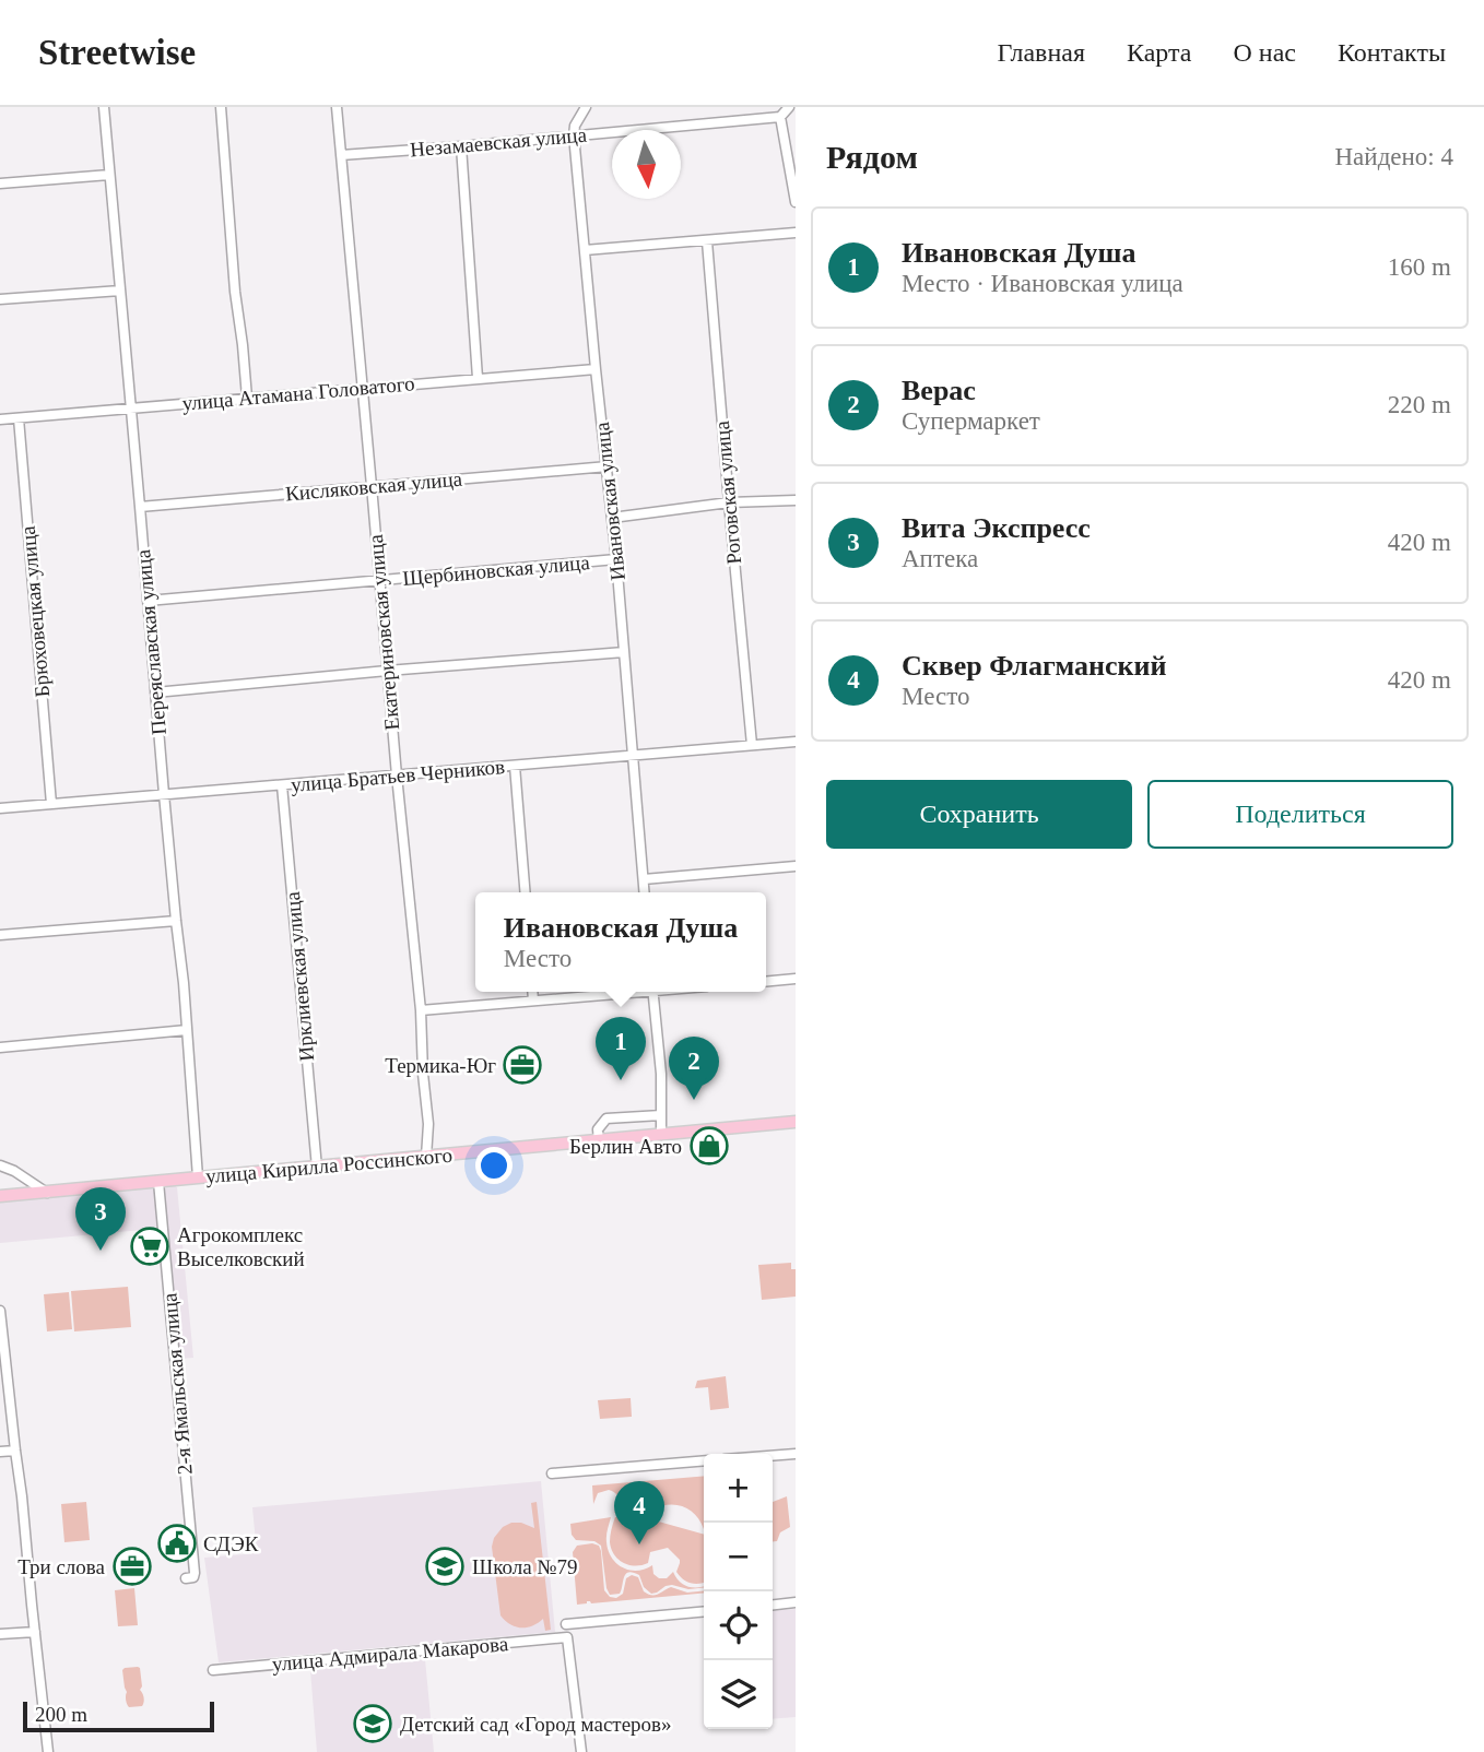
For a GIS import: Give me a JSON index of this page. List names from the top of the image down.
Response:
{
  "streets": {
    "main road": ["улица Кирилла Россинского"],
    "street": [
      "Незамаевская улица",
      "улица Атамана Головатого",
      "Кисляковская улица",
      "Роговская улица",
      "Ивановская улица",
      "Щербиновская улица",
      "Брюховецкая улица",
      "Екатериновская улица",
      "Переяславская улица",
      "улица Братьев Черников",
      "Ирклиевская улица",
      "2-я Ямальская улица",
      "улица Адмирала Макарова"
    ]
  },
  "crossings": [
    ["Незамаевская улица", "Ивановская улица"],
    ["Незамаевская улица", "Екатериновская улица"],
    ["улица Атамана Головатого", "Ивановская улица"],
    ["улица Атамана Головатого", "Брюховецкая улица"],
    ["улица Атамана Головатого", "Екатериновская улица"],
    ["улица Атамана Головатого", "Переяславская улица"],
    ["Кисляковская улица", "Ивановская улица"],
    ["Кисляковская улица", "Екатериновская улица"],
    ["Кисляковская улица", "Переяславская улица"],
    ["Роговская улица", "улица Братьев Черников"],
    ["Ивановская улица", "Щербиновская улица"],
    ["Ивановская улица", "улица Братьев Черников"],
    ["Щербиновская улица", "Екатериновская улица"],
    ["Щербиновская улица", "Переяславская улица"],
    ["Брюховецкая улица", "улица Братьев Черников"],
    ["Екатериновская улица", "улица Братьев Черников"],
    ["Екатериновская улица", "улица Кирилла Россинского"],
    ["Переяславская улица", "улица Братьев Черников"],
    ["Переяславская улица", "улица Кирилла Россинского"],
    ["улица Братьев Черников", "Ирклиевская улица"],
    ["Ирклиевская улица", "улица Кирилла Россинского"],
    ["улица Кирилла Россинского", "2-я Ямальская улица"]
  ],
  "places": {
    "office": ["Термика-Юг", "Три слова"],
    "shop": ["Берлин Авто"],
    "supermarket": ["Агрокомплекс Выселковский"],
    "public building": ["СДЭК"],
    "school or university": ["Школа №79", "Детский сад «Город мастеров»"]
  },
  "scale_bar": "200 m",
  "north": "bottom",
  "page": {
    "header": "Streetwise",
    "nav": [
      "Главная",
      "Карта",
      "О нас",
      "Контакты"
    ],
    "heading": ["Рядом", "Найдено: 4"],
    "list": [
      {
        "mark": "1",
        "name": "Ивановская Душа",
        "note": "Место · Ивановская улица",
        "value": "160 m"
      },
      {
        "mark": "2",
        "name": "Верас",
        "note": "Супермаркет",
        "value": "220 m"
      },
      {
        "mark": "3",
        "name": "Вита Экспресс",
        "note": "Аптека",
        "value": "420 m"
      },
      {
        "mark": "4",
        "name": "Сквер Флагманский",
        "note": "Место",
        "value": "420 m"
      }
    ],
    "buttons": ["Сохранить", "Поделиться"],
    "popup": ["Ивановская Душа", "Место"],
    "pins": [
      "1",
      "2",
      "3",
      "4"
    ],
    "map_buttons": ["+", "−"],
    "scale": "200 m"
  }
}
